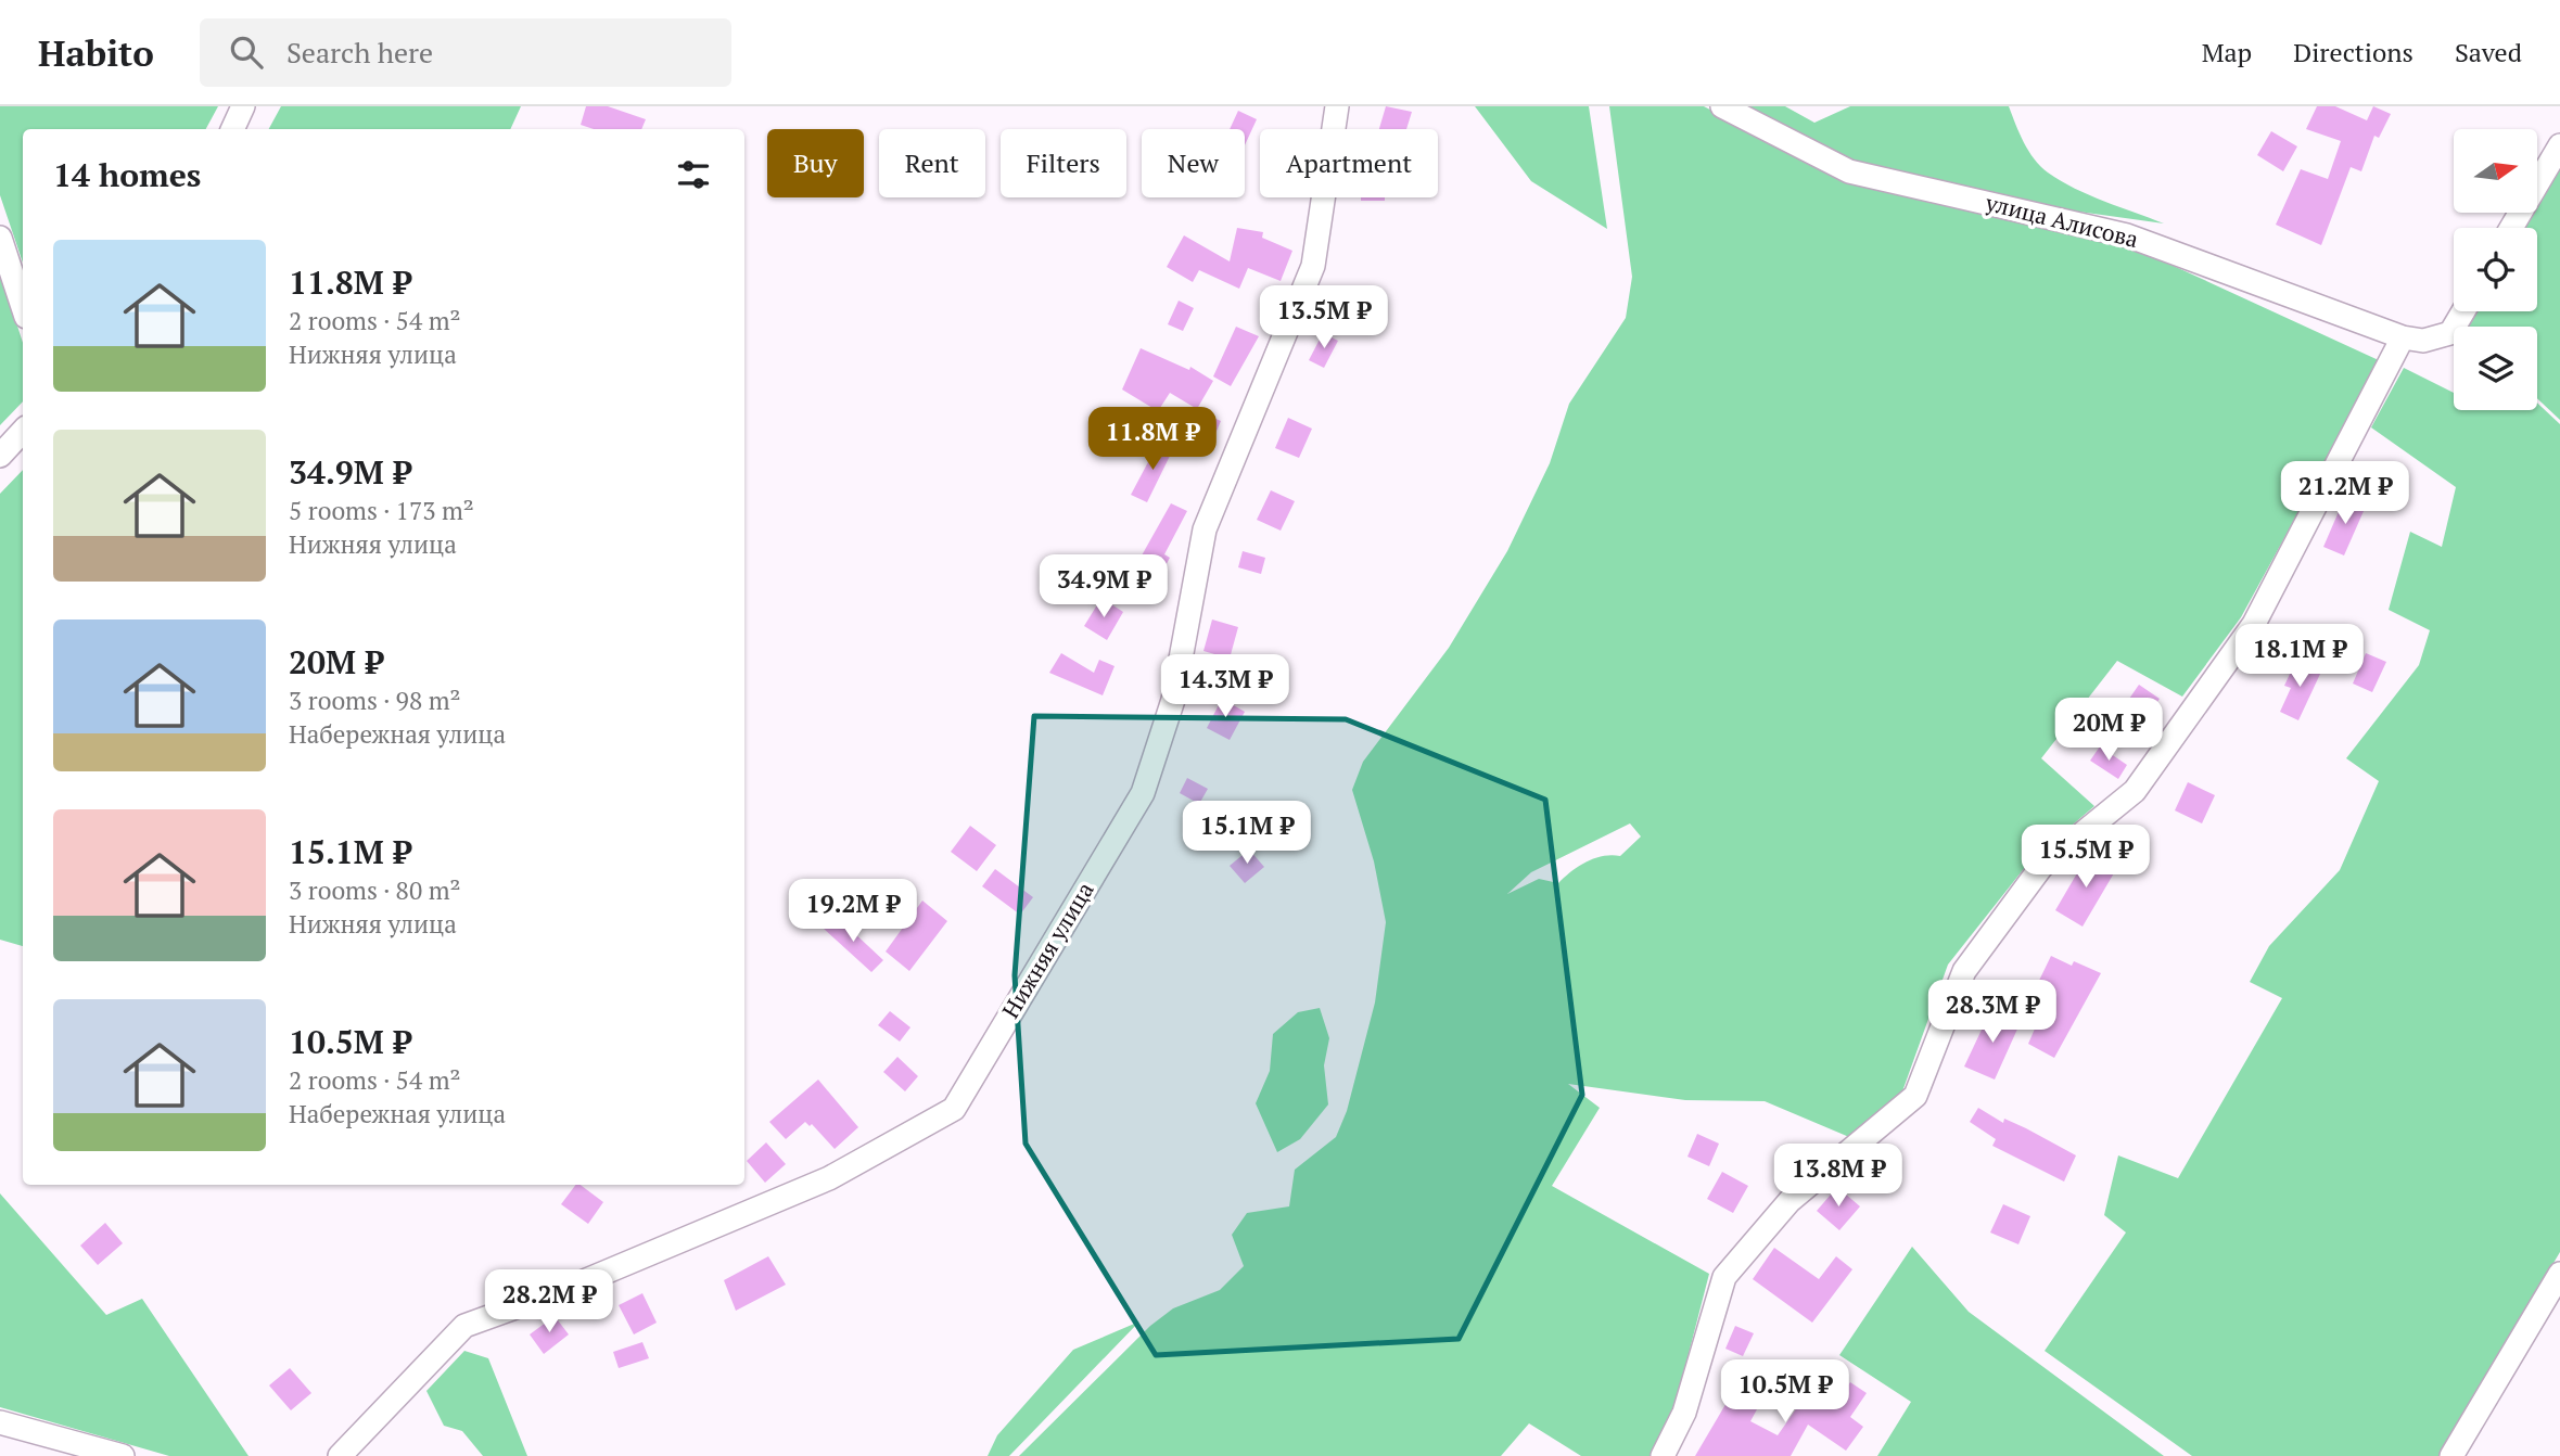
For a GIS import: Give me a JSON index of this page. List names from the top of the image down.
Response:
{
  "streets": {
    "street": ["улица Алисова", "Нижняя улица"]
  },
  "north": "right",
  "page": {
    "header": "Habito",
    "search": "Search here",
    "nav": ["Map", "Directions", "Saved"],
    "chip": [
      "Buy",
      "Rent",
      "Filters",
      "New",
      "Apartment"
    ],
    "heading": "14 homes",
    "list": [
      {
        "name": "11.8M ₽",
        "note": "2 rooms · 54 m² · Нижняя улица"
      },
      {
        "name": "34.9M ₽",
        "note": "5 rooms · 173 m² · Нижняя улица"
      },
      {
        "name": "20M ₽",
        "note": "3 rooms · 98 m² · Набережная улица"
      },
      {
        "name": "15.1M ₽",
        "note": "3 rooms · 80 m² · Нижняя улица"
      },
      {
        "name": "10.5M ₽",
        "note": "2 rooms · 54 m² · Набережная улица"
      }
    ],
    "price": [
      "13.5M ₽",
      "11.8M ₽",
      "21.2M ₽",
      "34.9M ₽",
      "18.1M ₽",
      "14.3M ₽",
      "20M ₽",
      "15.1M ₽",
      "15.5M ₽",
      "19.2M ₽",
      "28.3M ₽",
      "13.8M ₽",
      "28.2M ₽",
      "10.5M ₽"
    ]
  }
}
